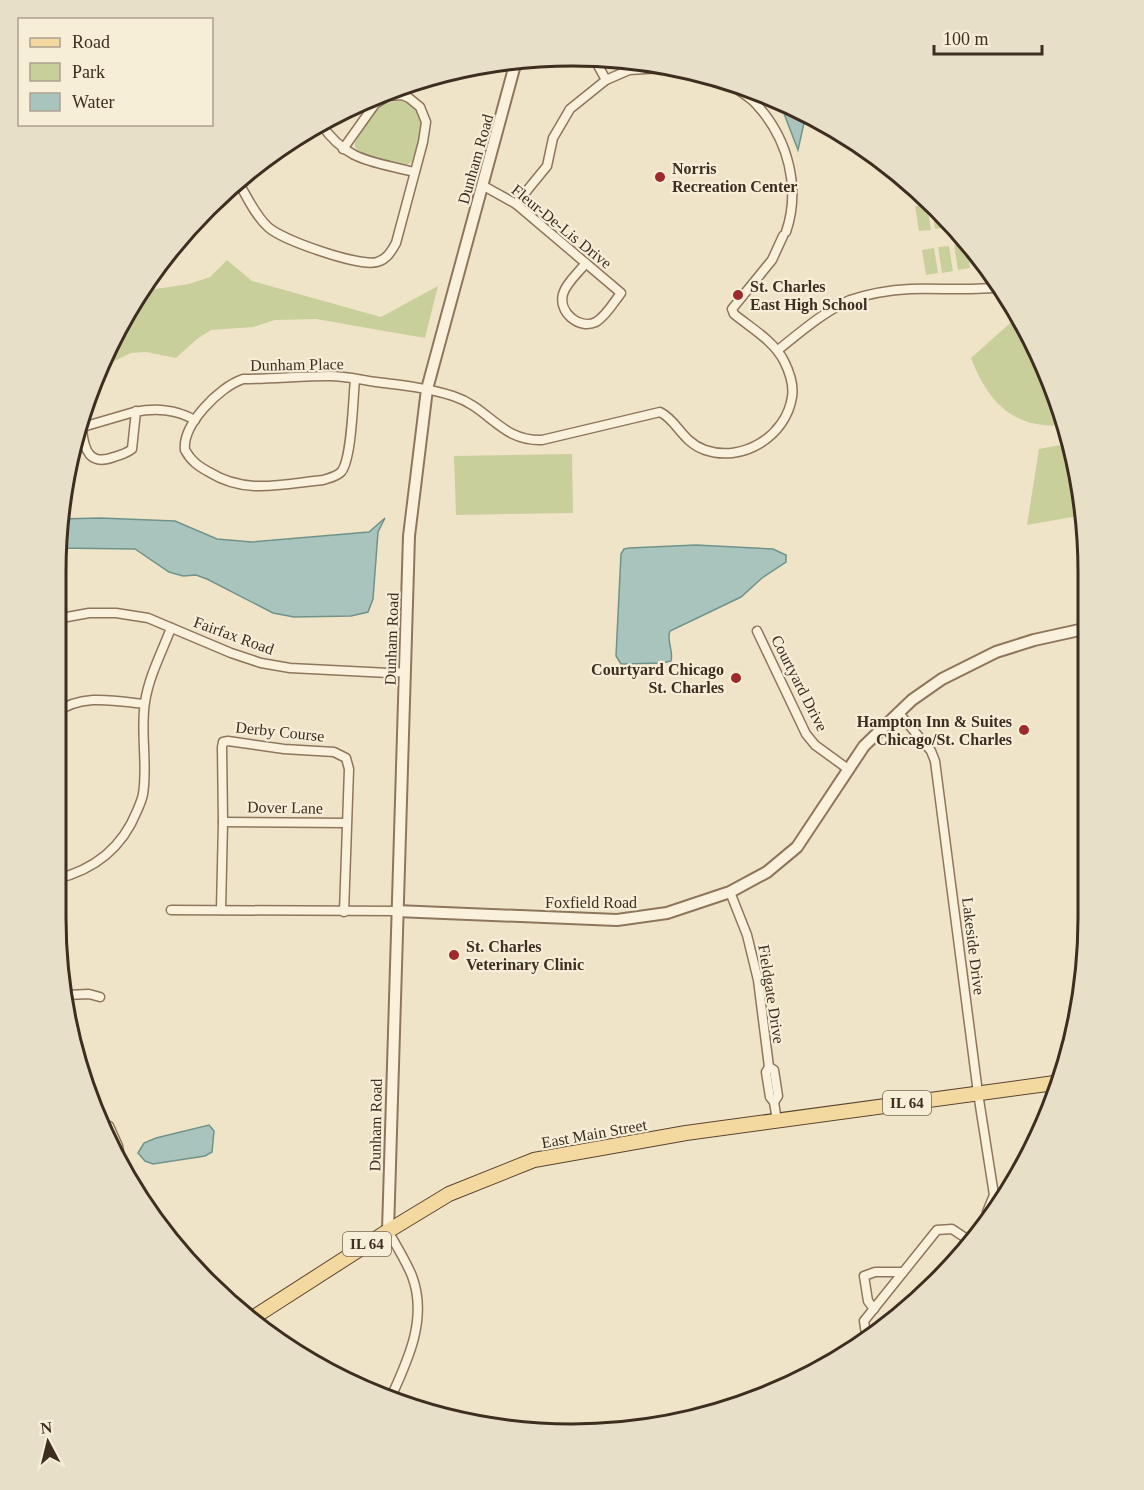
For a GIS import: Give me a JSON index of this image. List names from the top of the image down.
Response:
{
  "streets": {
    "main road": ["IL 64", "East Main Street"],
    "street": [
      "Dunham Road",
      "Fleur-De-Lis Drive",
      "Dunham Place",
      "Fairfax Road",
      "Courtyard Drive",
      "Derby Course",
      "Dover Lane",
      "Foxfield Road",
      "Lakeside Drive",
      "Fieldgate Drive"
    ]
  },
  "crossings": [
    ["Dunham Road", "Fleur-De-Lis Drive"],
    ["Dunham Road", "Dunham Place"],
    ["Dunham Road", "Fairfax Road"],
    ["Dunham Road", "Foxfield Road"],
    ["Dunham Road", "East Main Street"],
    ["Courtyard Drive", "Foxfield Road"],
    ["Derby Course", "Dover Lane"],
    ["Derby Course", "Foxfield Road"],
    ["Foxfield Road", "Lakeside Drive"],
    ["Foxfield Road", "Fieldgate Drive"],
    ["Lakeside Drive", "East Main Street"],
    ["Fieldgate Drive", "East Main Street"]
  ],
  "places": [
    "Norris Recreation Center",
    "St. Charles East High School",
    "Courtyard Chicago St. Charles",
    "Hampton Inn & Suites Chicago/St. Charles",
    "St. Charles Veterinary Clinic"
  ],
  "legend": ["Road", "Park", "Water"],
  "scale_bar": "100 m",
  "north": "top"
}
